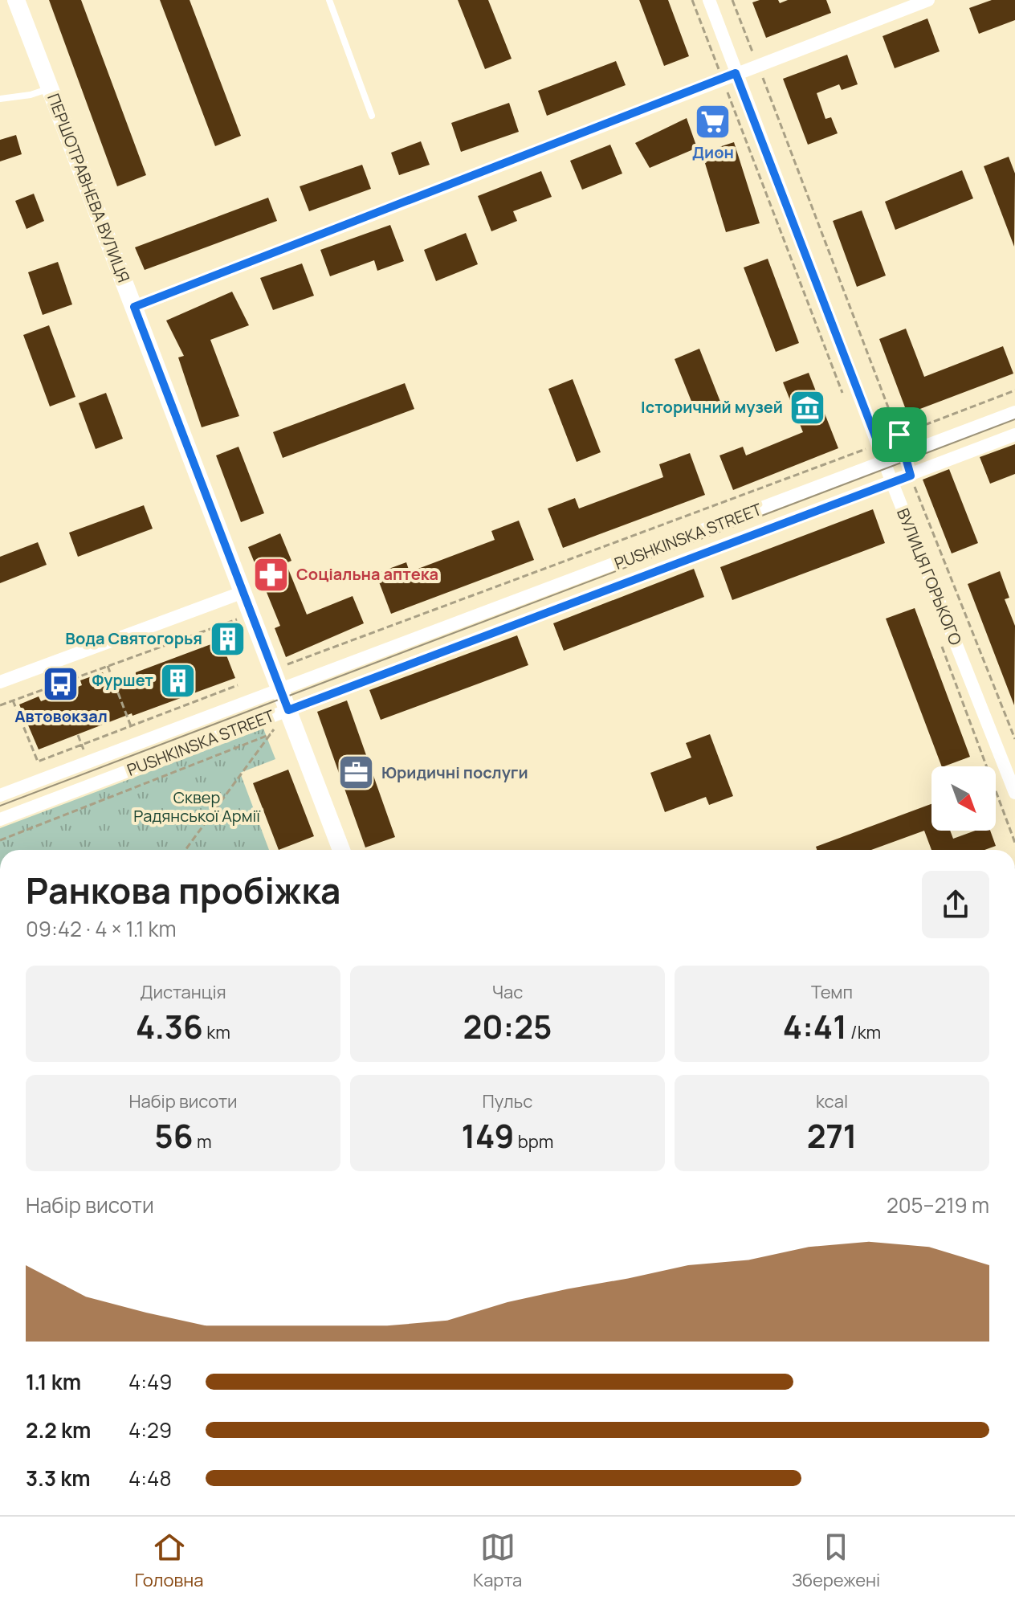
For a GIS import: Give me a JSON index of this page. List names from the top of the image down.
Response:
{
  "streets": {
    "street": ["ПЕРШОТРАВНЕВА ВУЛИЦЯ", "PUSHKINSKA STREET", "ВУЛИЦЯ ГОРЬКОГО"]
  },
  "crossings": [
    ["ПЕРШОТРАВНЕВА ВУЛИЦЯ", "PUSHKINSKA STREET"],
    ["PUSHKINSKA STREET", "ВУЛИЦЯ ГОРЬКОГО"]
  ],
  "parks": ["Сквер Радянської Армії"],
  "places": {
    "supermarket": ["Дион"],
    "museum": ["Історичний музей"],
    "pharmacy": ["Соціальна аптека"],
    "building": ["Вода Святогорья", "Фуршет"],
    "bus stop": ["Автовокзал"],
    "office": ["Юридичні послуги"]
  },
  "north": "bottom right",
  "page": {
    "heading": ["Ранкова пробіжка", "09:42 · 4 × 1.1 km"],
    "stats": [
      ["Дистанція", "4.36 km"],
      ["Час", "20:25"],
      ["Темп", "4:41 /km"],
      ["Набір висоти", "56 m"],
      ["Пульс", "149 bpm"],
      ["kcal", "271"]
    ],
    "chart": ["Набір висоти", "205–219 m"],
    "list": [
      {
        "name": "1.1 km",
        "note": "4:49"
      },
      {
        "name": "2.2 km",
        "note": "4:29"
      },
      {
        "name": "3.3 km",
        "note": "4:48"
      }
    ],
    "tabs": ["Головна", "Карта", "Збережені"]
  }
}
